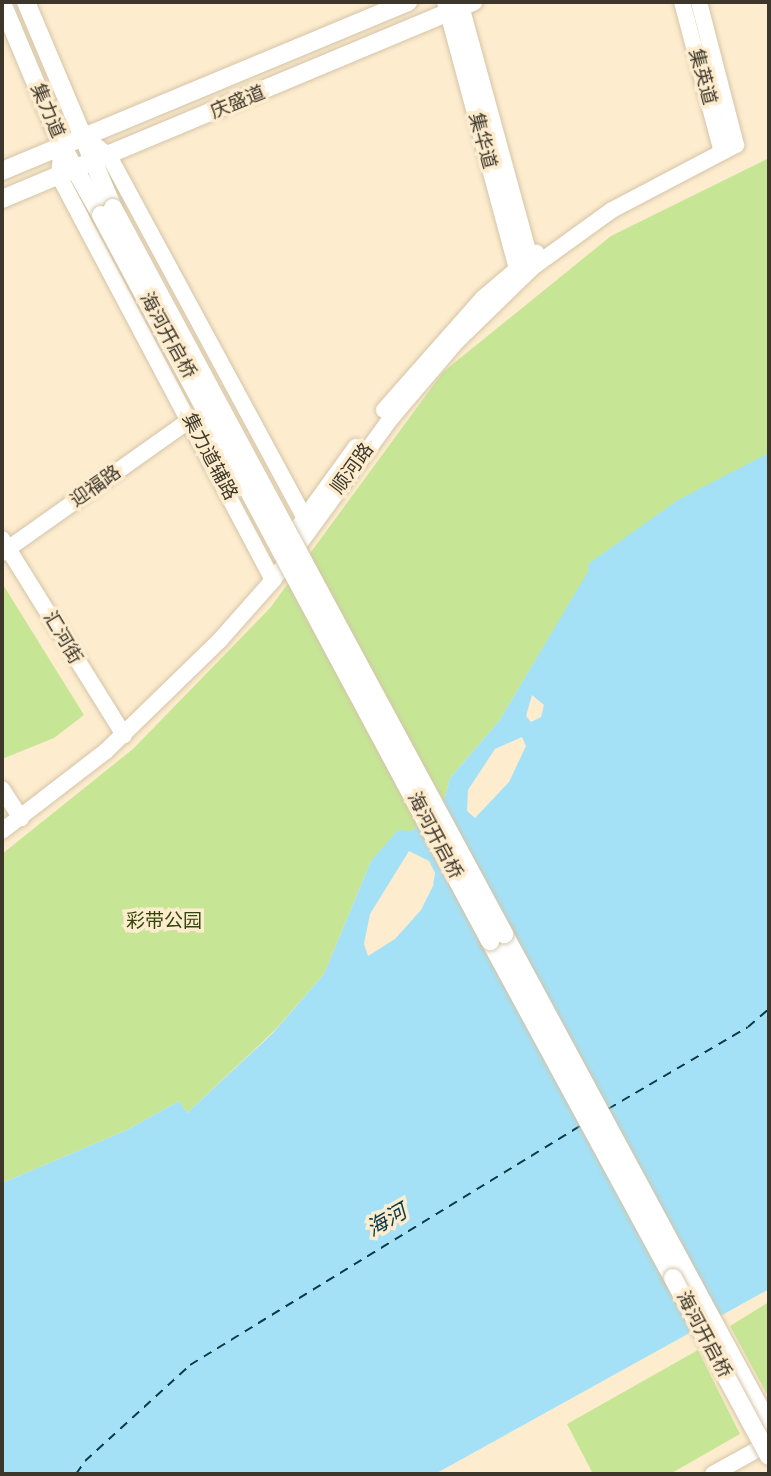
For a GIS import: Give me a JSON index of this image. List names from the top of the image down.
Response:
{
  "streets": {
    "main road": ["庆盛道", "集力道", "海河开启桥"],
    "street": [
      "集英道",
      "集华道",
      "集力道辅路",
      "顺河路",
      "迎福路",
      "汇河街"
    ]
  },
  "crossings": [
    ["集英道", "顺河路"],
    ["庆盛道", "集力道"],
    ["庆盛道", "集华道"],
    ["庆盛道", "集力道辅路"],
    ["集力道", "海河开启桥"],
    ["集力道", "集力道辅路"],
    ["集华道", "顺河路"],
    ["集力道辅路", "顺河路"],
    ["集力道辅路", "迎福路"],
    ["顺河路", "汇河街"],
    ["迎福路", "汇河街"]
  ],
  "water": ["海河"],
  "parks": ["彩带公园"]
}
